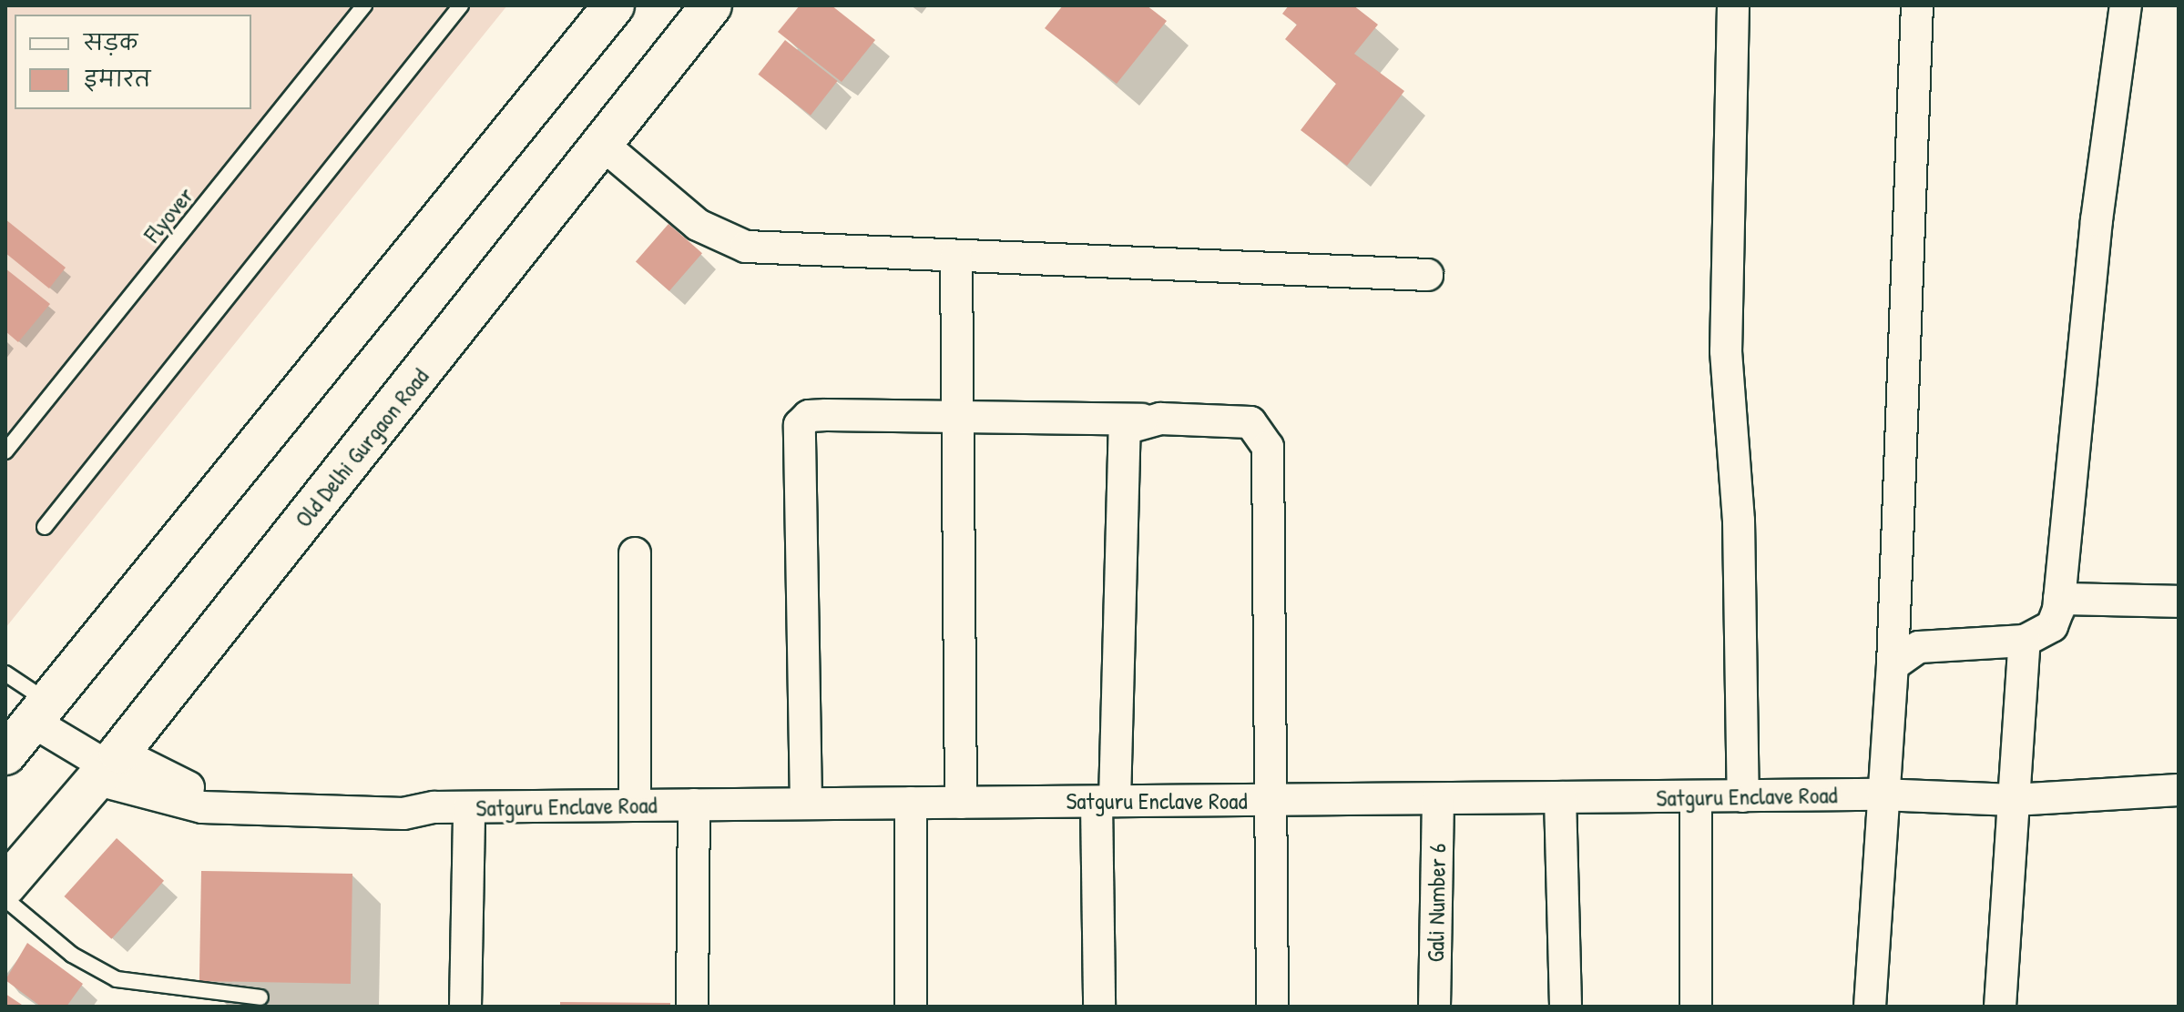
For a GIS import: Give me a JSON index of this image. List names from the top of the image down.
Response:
{
  "streets": {
    "main road": ["Old Delhi Gurgaon Road"],
    "street": ["Satguru Enclave Road", "Gali Number 6"],
    "lane": ["Flyover"]
  },
  "crossings": [
    ["Old Delhi Gurgaon Road", "Satguru Enclave Road"],
    ["Satguru Enclave Road", "Gali Number 6"]
  ],
  "legend": ["सड़क", "इमारत"]
}
